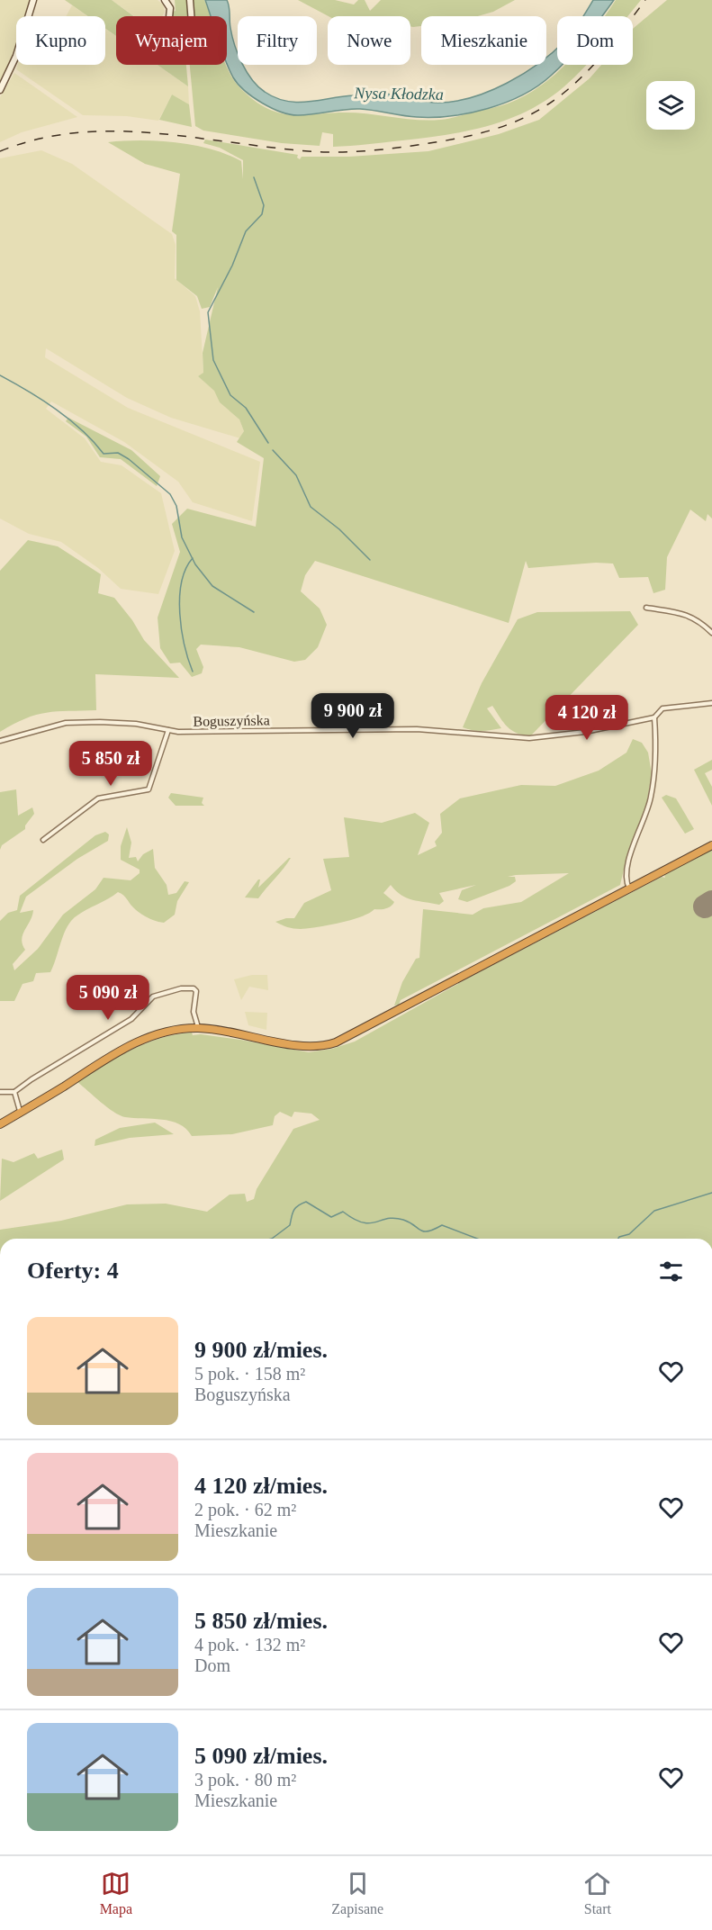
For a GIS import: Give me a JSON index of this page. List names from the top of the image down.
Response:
{
  "streets": {
    "street": ["Boguszyńska"]
  },
  "water": ["Nysa Kłodzka"],
  "page": {
    "chip": [
      "Kupno",
      "Wynajem",
      "Filtry",
      "Nowe",
      "Mieszkanie",
      "Dom"
    ],
    "price": [
      "9 900 zł",
      "4 120 zł",
      "5 850 zł",
      "5 090 zł"
    ],
    "heading": "Oferty: 4",
    "list": [
      {
        "name": "9 900 zł/mies.",
        "note": "5 pok. · 158 m² · Boguszyńska"
      },
      {
        "name": "4 120 zł/mies.",
        "note": "2 pok. · 62 m² · Mieszkanie"
      },
      {
        "name": "5 850 zł/mies.",
        "note": "4 pok. · 132 m² · Dom"
      },
      {
        "name": "5 090 zł/mies.",
        "note": "3 pok. · 80 m² · Mieszkanie"
      }
    ],
    "tabs": ["Mapa", "Zapisane", "Start"]
  }
}
